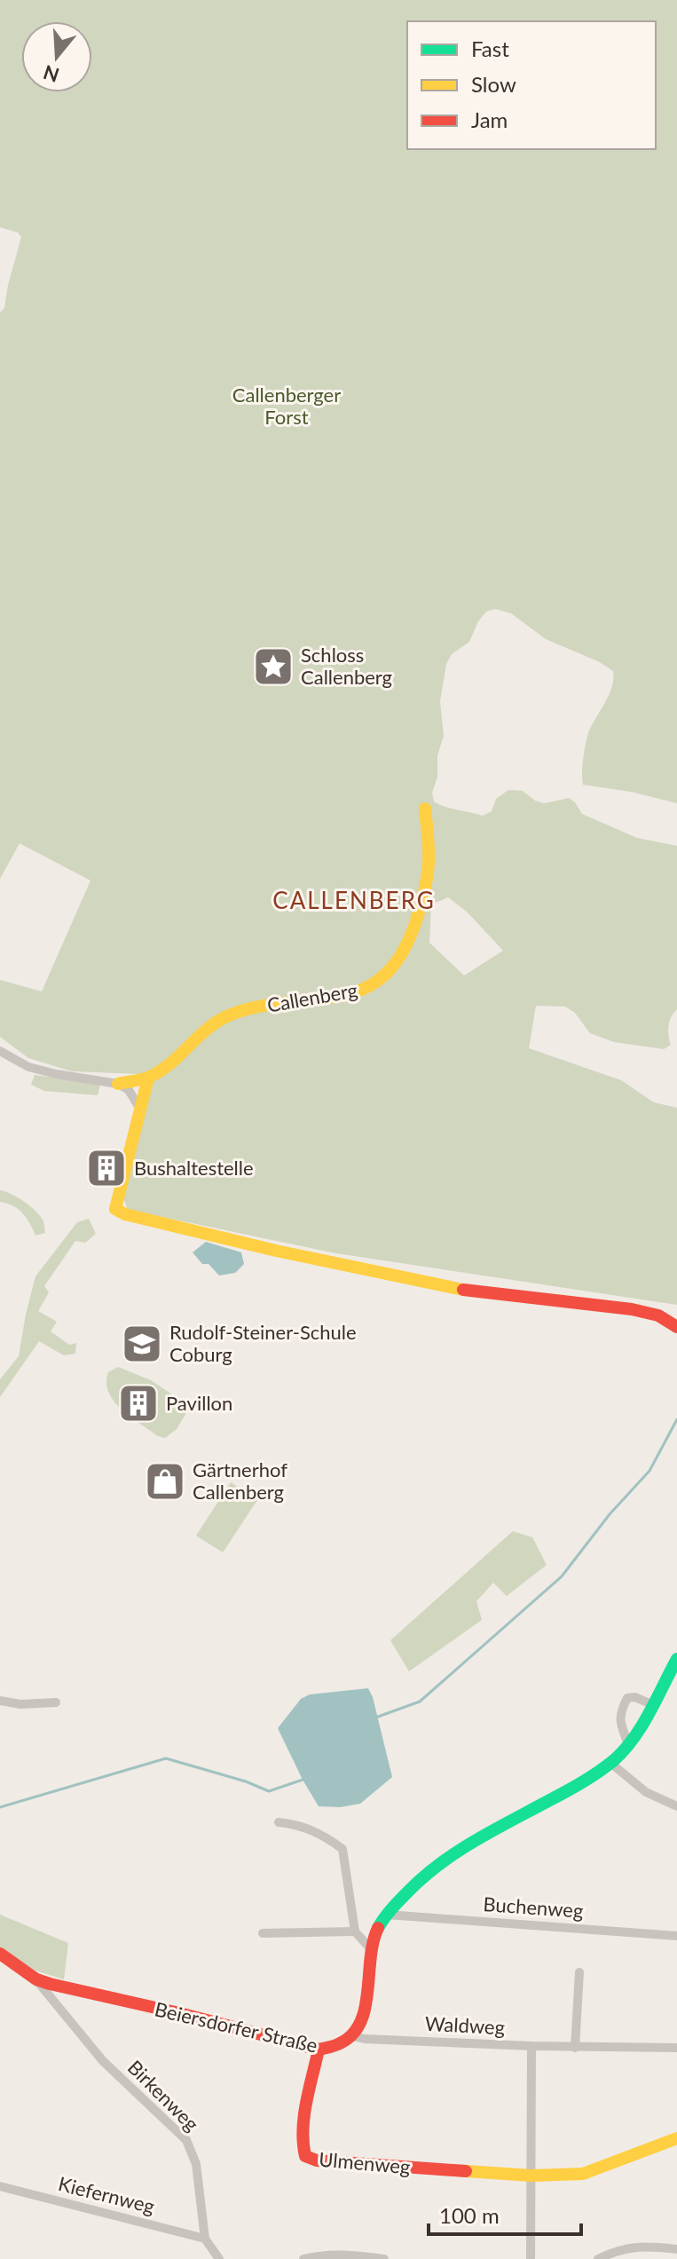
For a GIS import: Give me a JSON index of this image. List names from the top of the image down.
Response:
{
  "streets": {
    "street": [
      "Callenberg",
      "Buchenweg",
      "Waldweg",
      "Beiersdorfer Straße",
      "Birkenweg",
      "Ulmenweg",
      "Kiefernweg"
    ]
  },
  "crossings": [
    ["Waldweg", "Beiersdorfer Straße"],
    ["Beiersdorfer Straße", "Birkenweg"],
    ["Beiersdorfer Straße", "Ulmenweg"],
    ["Birkenweg", "Kiefernweg"]
  ],
  "districts": ["CALLENBERG"],
  "parks": ["Callenberger Forst"],
  "places": {
    "place": ["Schloss Callenberg"],
    "building": ["Bushaltestelle", "Pavillon"],
    "school or university": ["Rudolf-Steiner-Schule Coburg"],
    "shop": ["Gärtnerhof Callenberg"]
  },
  "legend": ["Fast", "Slow", "Jam"],
  "scale_bar": "100 m",
  "north": "bottom"
}
